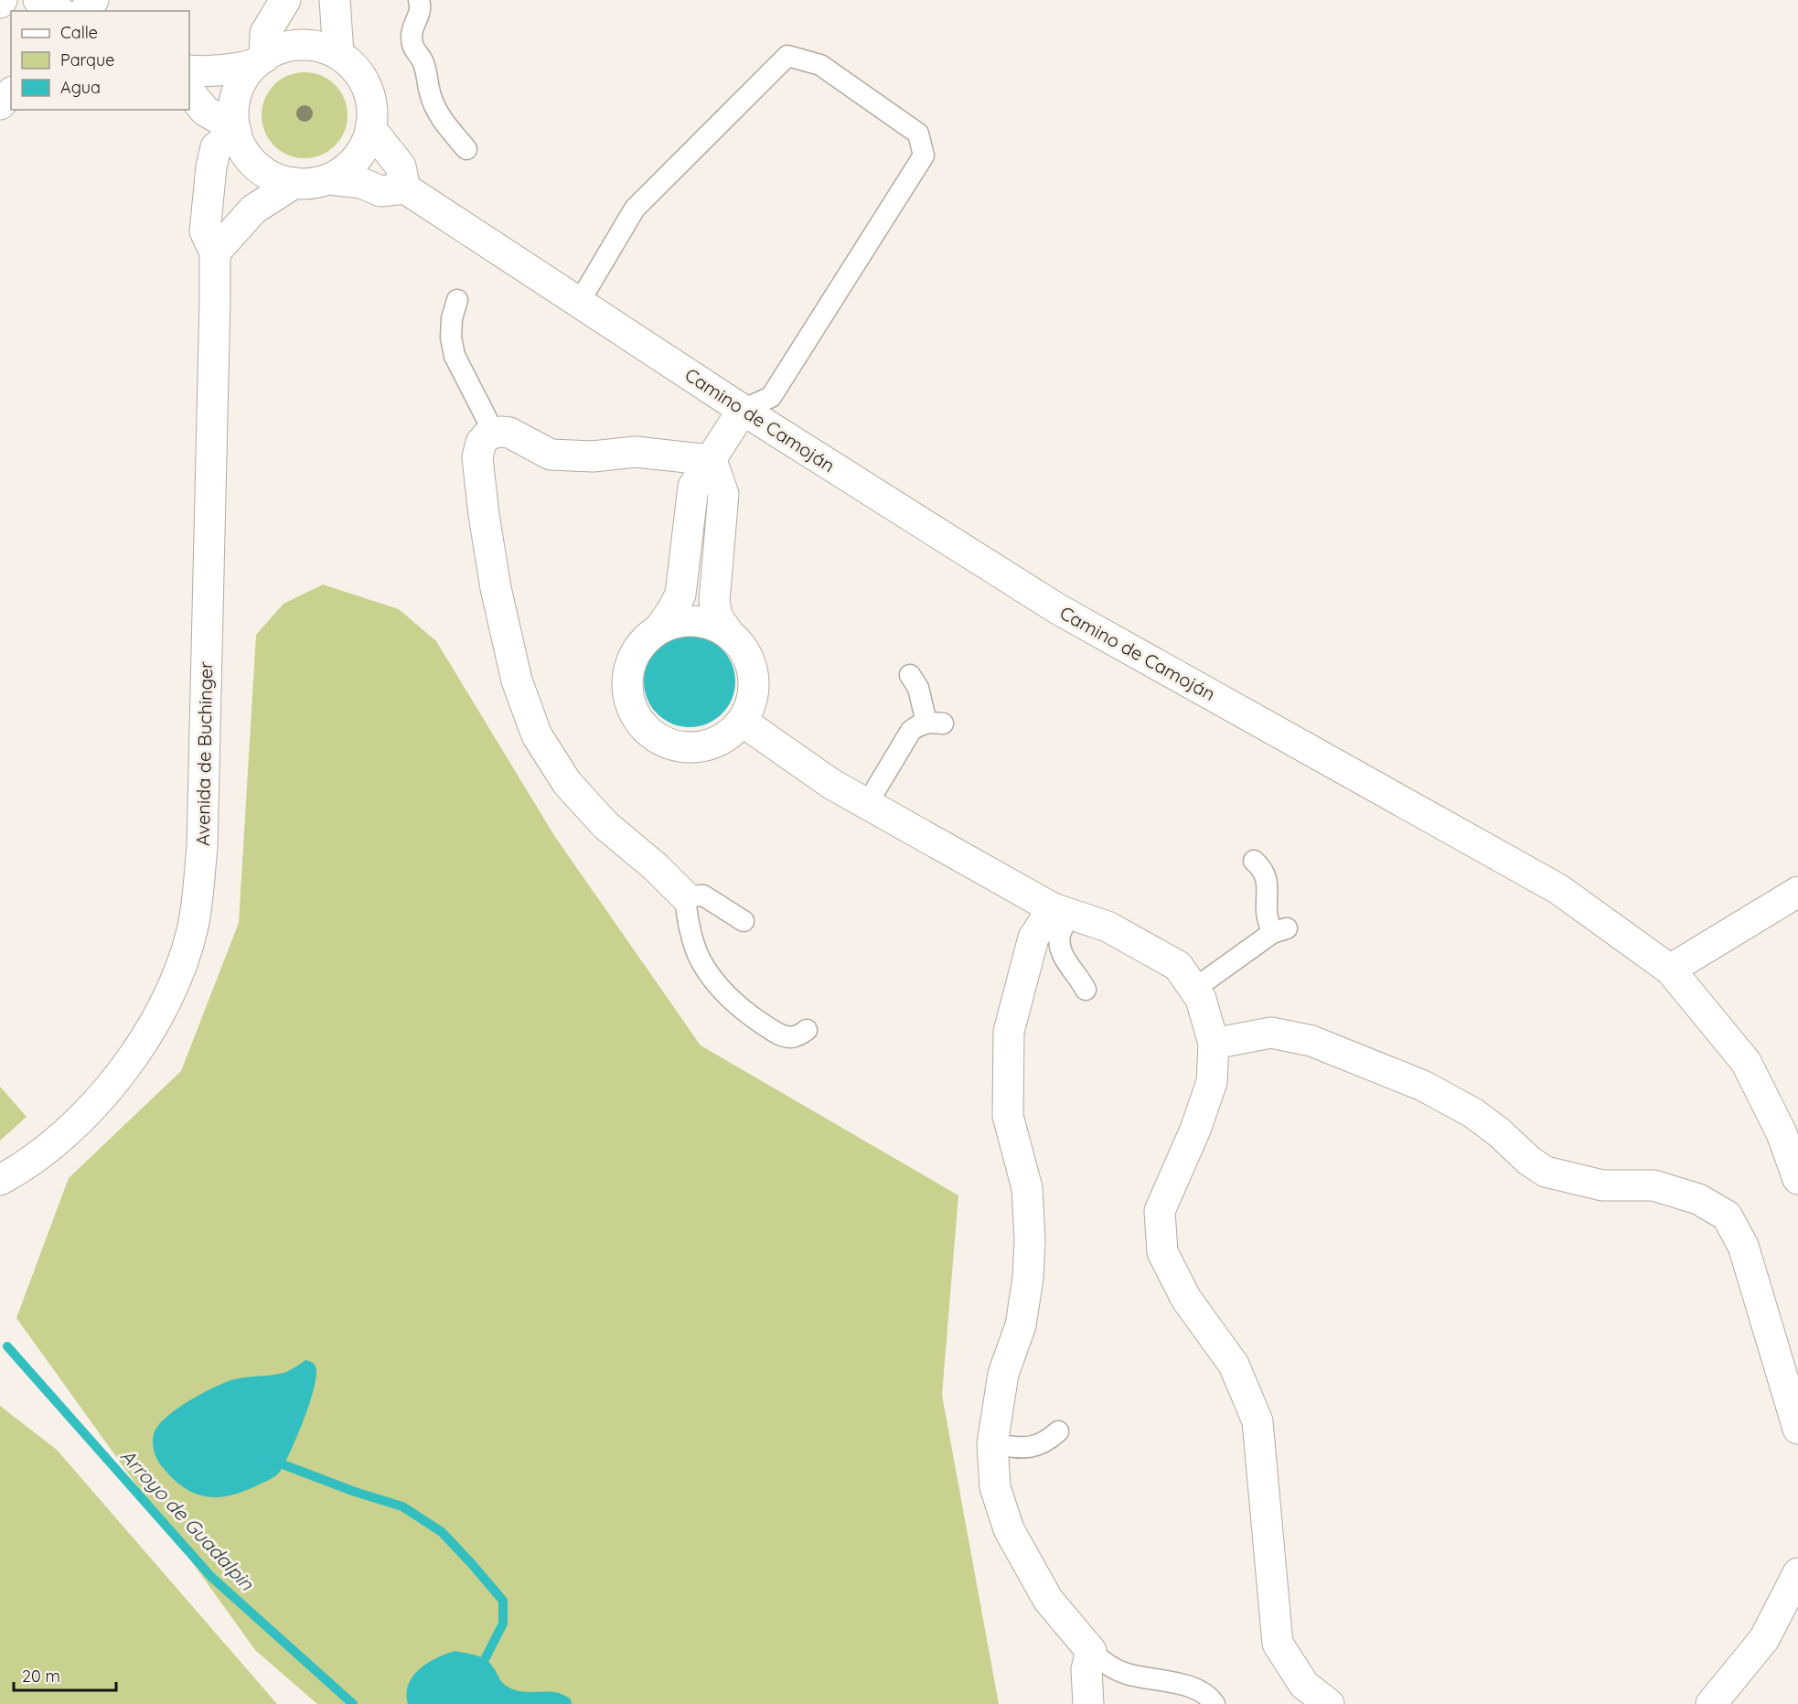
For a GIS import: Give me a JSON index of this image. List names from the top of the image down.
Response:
{
  "streets": {
    "main road": ["Camino de Camoján", "Avenida de Buchinger"]
  },
  "water": ["Arroyo de Guadalpin"],
  "legend": ["Calle", "Parque", "Agua"],
  "scale_bar": "20 m"
}
